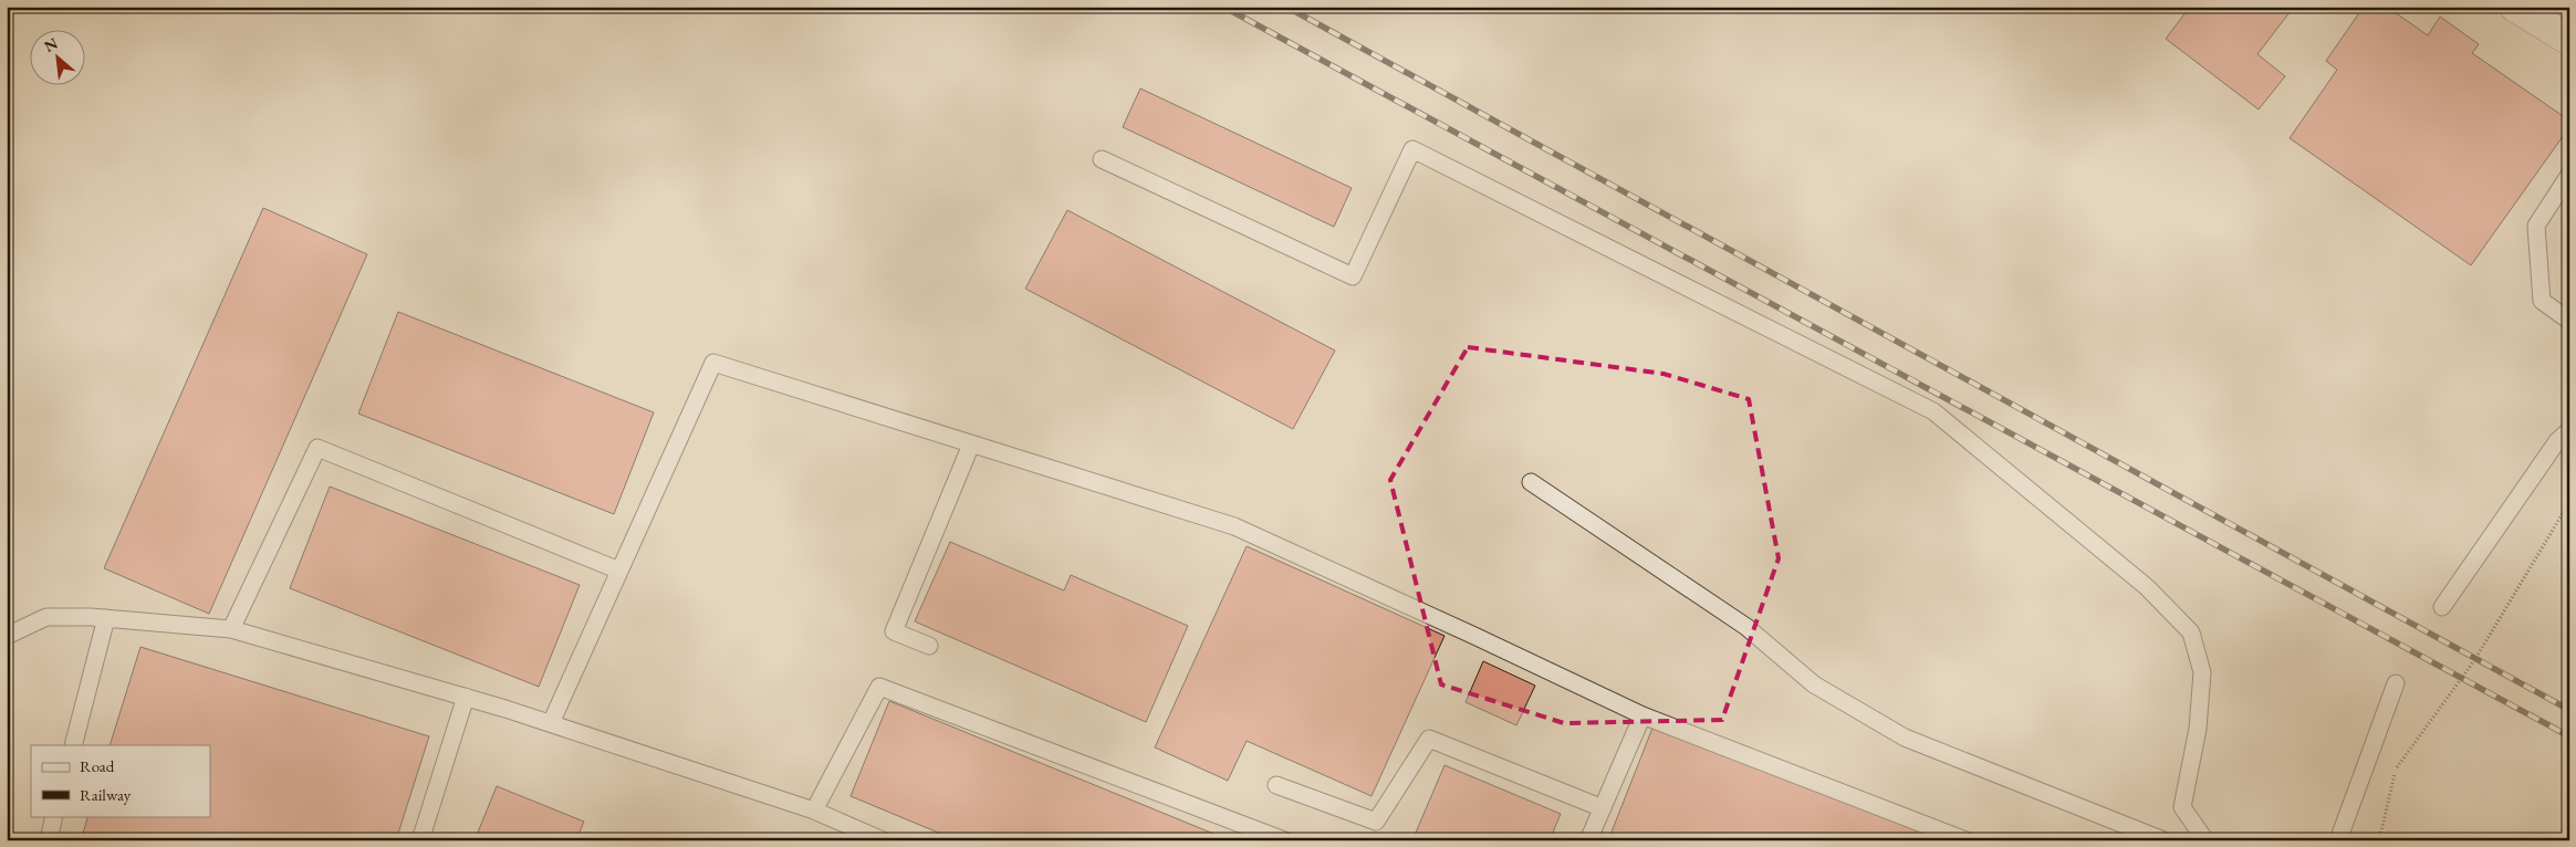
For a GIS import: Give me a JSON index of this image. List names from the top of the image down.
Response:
{
  "legend": ["Road", "Railway"],
  "north": "top left"
}
